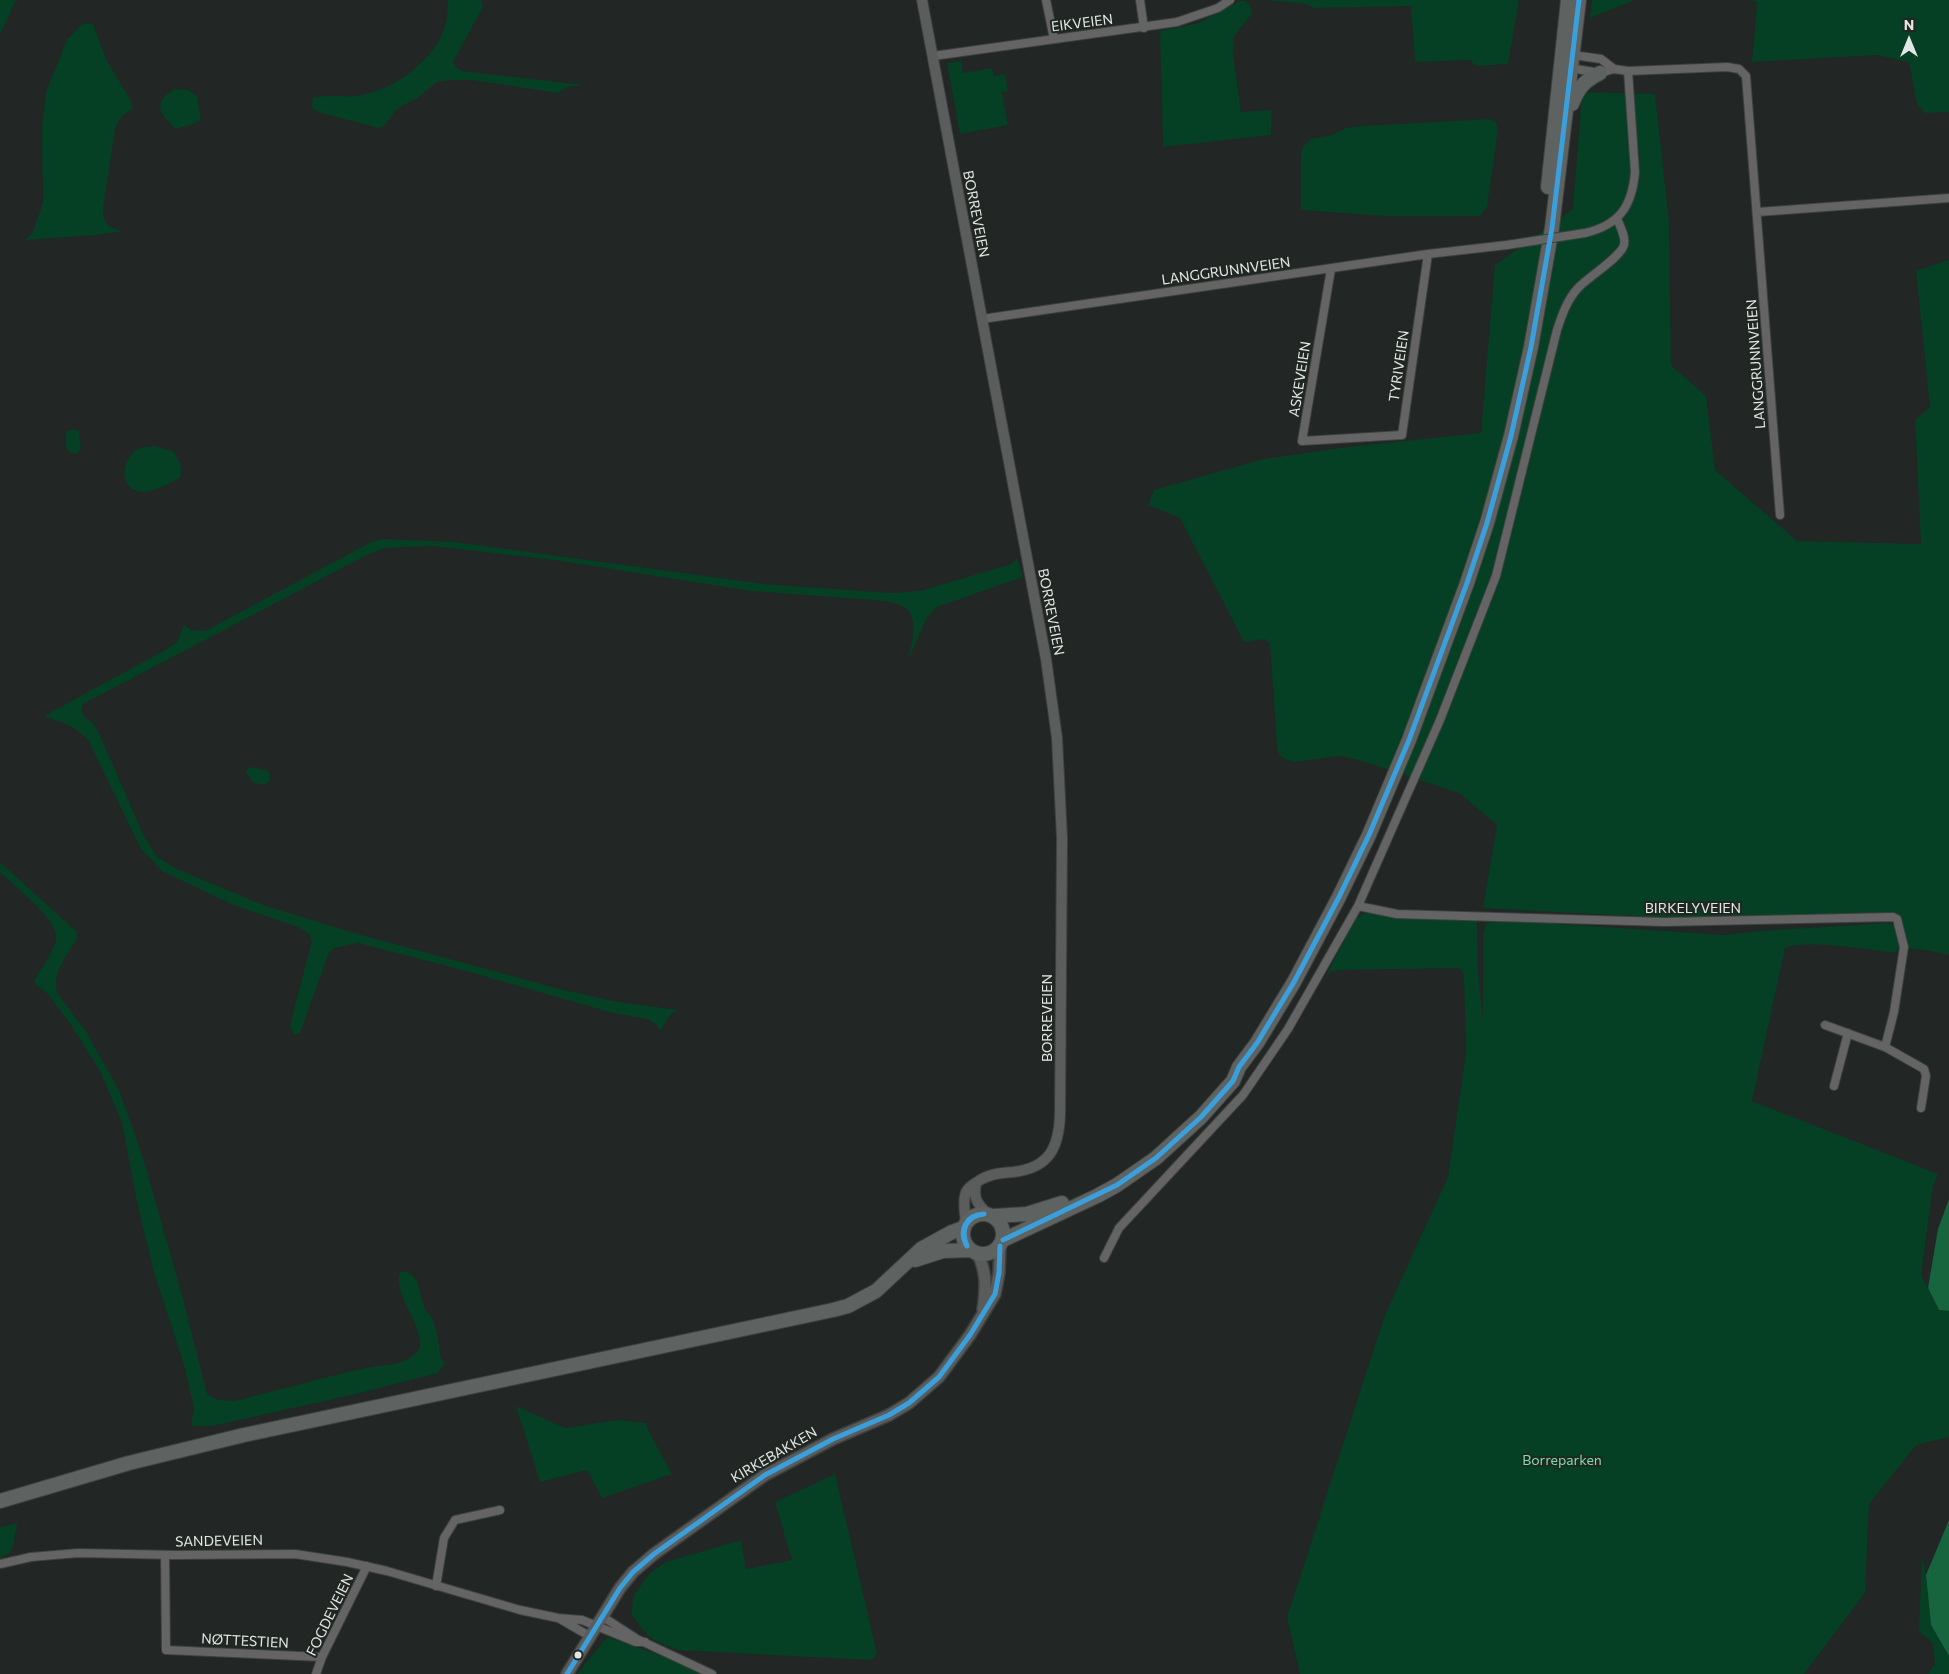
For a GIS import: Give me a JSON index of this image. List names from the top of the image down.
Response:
{
  "streets": {
    "main road": ["BORREVEIEN", "KIRKEBAKKEN"],
    "street": [
      "EIKVEIEN",
      "LANGGRUNNVEIEN",
      "TYRIVEIEN",
      "ASKEVEIEN",
      "BIRKELYVEIEN",
      "SANDEVEIEN",
      "FOGDEVEIEN",
      "NØTTESTIEN"
    ]
  },
  "crossings": [
    ["EIKVEIEN", "BORREVEIEN"],
    ["BORREVEIEN", "LANGGRUNNVEIEN"],
    ["LANGGRUNNVEIEN", "TYRIVEIEN"],
    ["LANGGRUNNVEIEN", "ASKEVEIEN"],
    ["TYRIVEIEN", "ASKEVEIEN"],
    ["KIRKEBAKKEN", "SANDEVEIEN"],
    ["SANDEVEIEN", "FOGDEVEIEN"],
    ["SANDEVEIEN", "NØTTESTIEN"],
    ["FOGDEVEIEN", "NØTTESTIEN"]
  ],
  "parks": ["Borreparken"],
  "north": "top"
}
